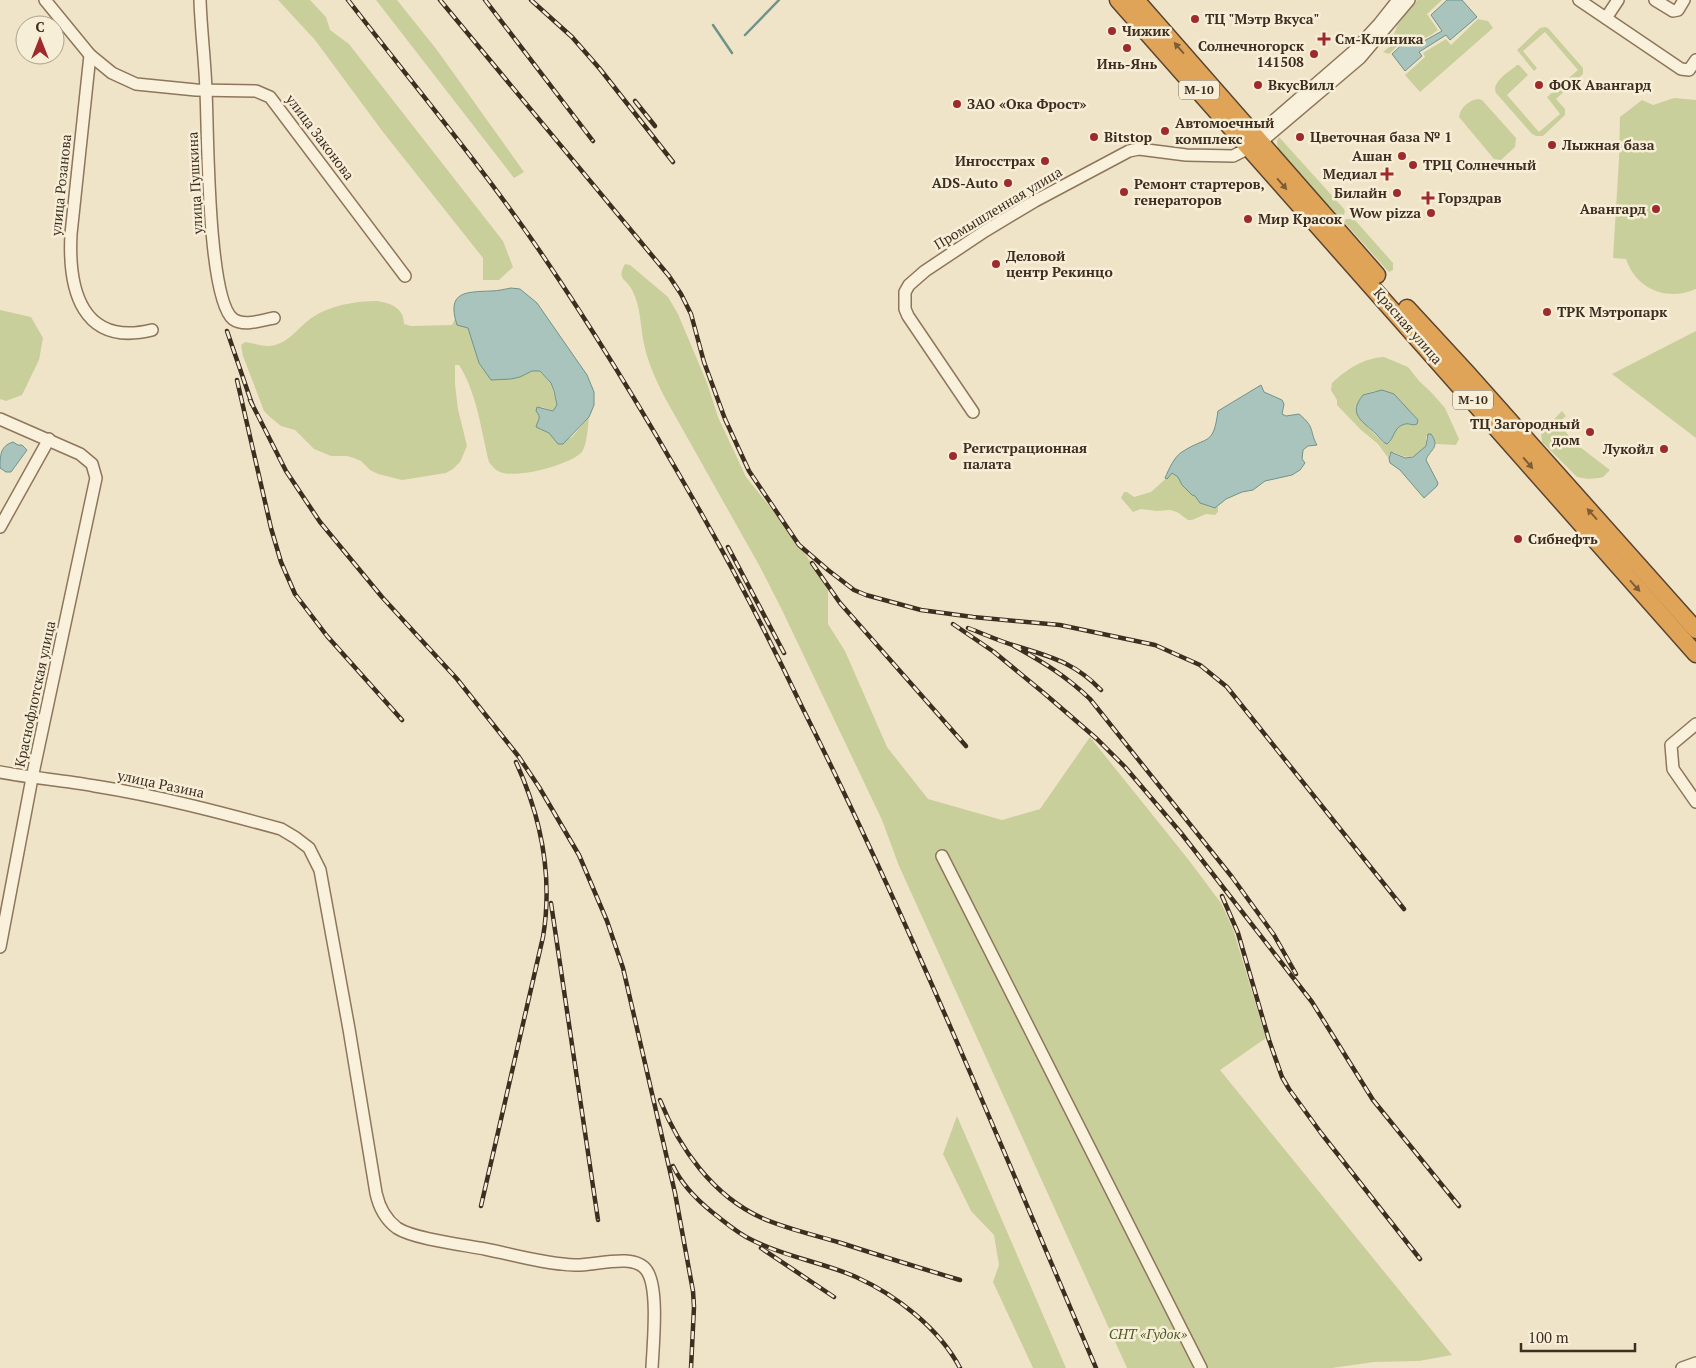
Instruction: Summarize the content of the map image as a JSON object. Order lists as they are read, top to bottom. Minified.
{"streets":{"highway":["М-10","Красная улица"],"street":["улица Законова","улица Пушкина","улица Розанова","Промышленная улица","Краснофлотская улица","улица Разина"]},"crossings":[["улица Законова","улица Пушкина"],["улица Законова","улица Розанова"],["Промышленная улица","Красная улица"],["Краснофлотская улица","улица Разина"]],"parks":["СНТ «Гудок»"],"places":{"other":["ТЦ \"Мэтр Вкуса\"","Чижик","Инь-Янь","Солнечногорск 141508","ВкусВилл","ФОК Авангард","ЗАО «Ока Фрост»","Автомоечный комплекс","Bitstop","Цветочная база № 1","Лыжная база","Ашан","Ингосстрах","ТРЦ Солнечный","ADS-Auto","Ремонт стартеров, генераторов","Билайн","Авангард","Wow pizza","Мир Красок","Деловой центр Рекинцо","ТРК Мэтропарк","ТЦ Загородный дом","Лукойл","Регистрационная палата","Сибнефть"],"health":["См-Клиника","Медиал","Горздрав"]},"scale_bar":"100 m","north":"top"}
